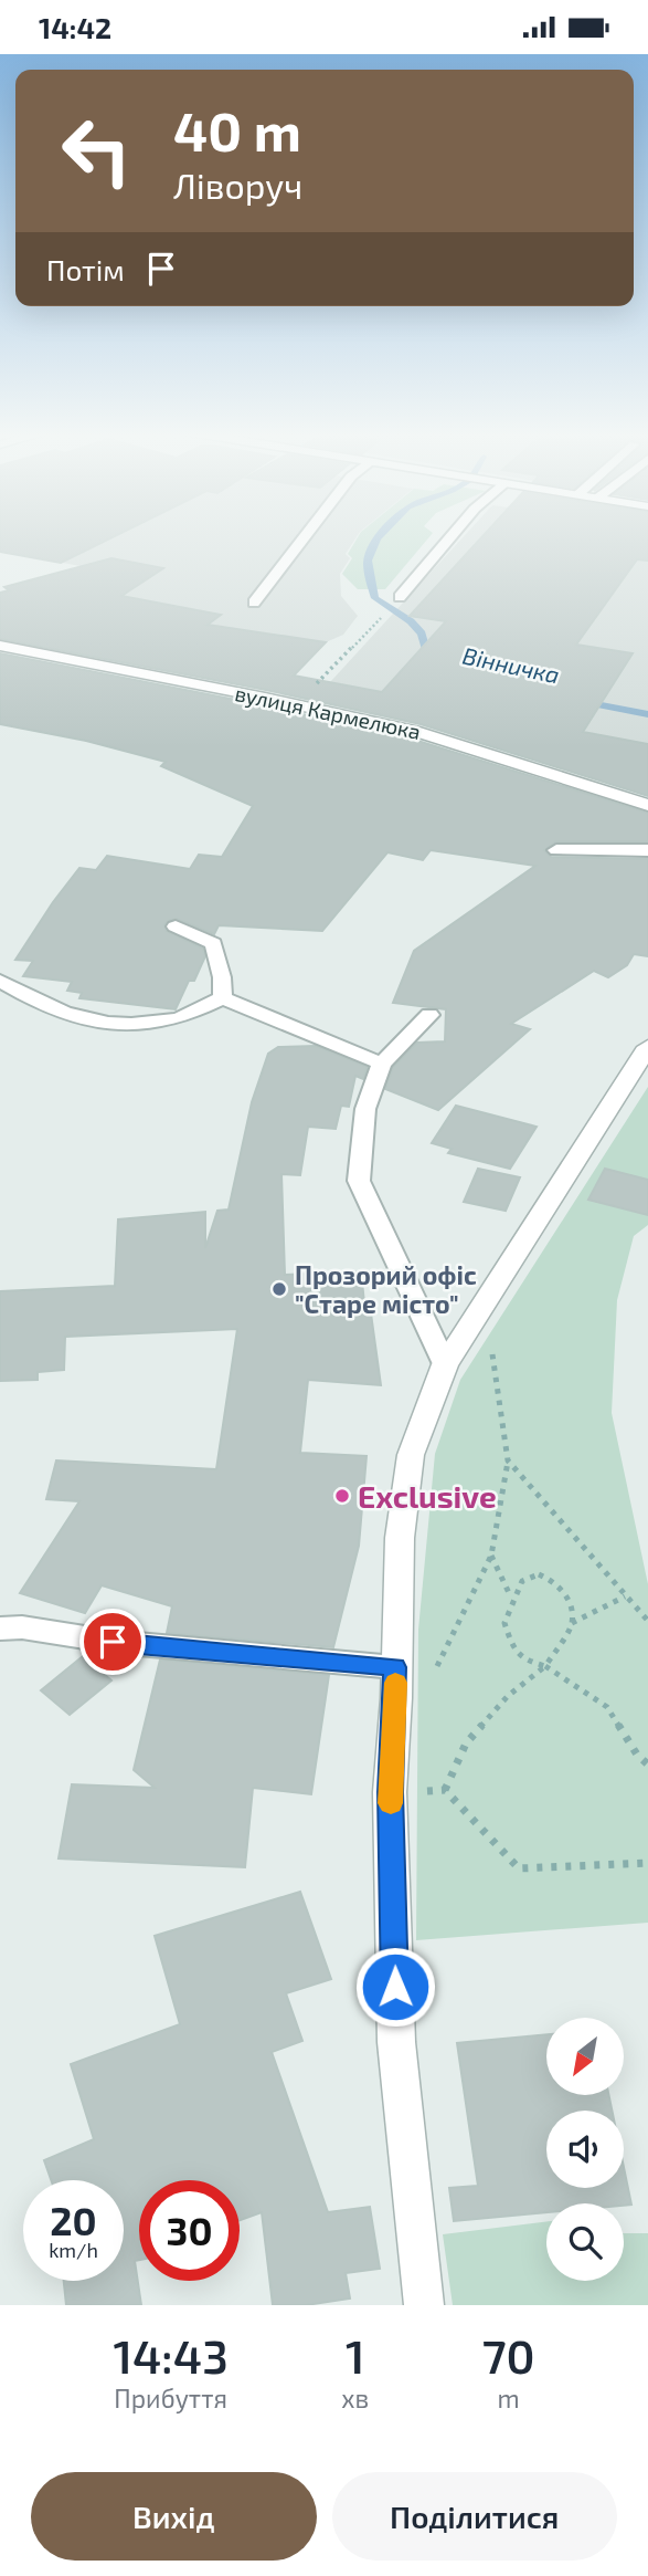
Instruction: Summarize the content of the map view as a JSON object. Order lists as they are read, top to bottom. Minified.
{"streets":{"street":["вулиця Кармелюка"]},"water":["Вінничка"],"places":["Прозорий офіс \"Старе місто\"","Exclusive"],"north":"bottom left","page":{"status":"14:42","turn":["40 m","Ліворуч"],"then":"Потім","speed":"20 km/h","limit":"30","eta":["14:43","Прибуття","1","хв","70","m"],"buttons":["Вихід","Поділитися"]}}
